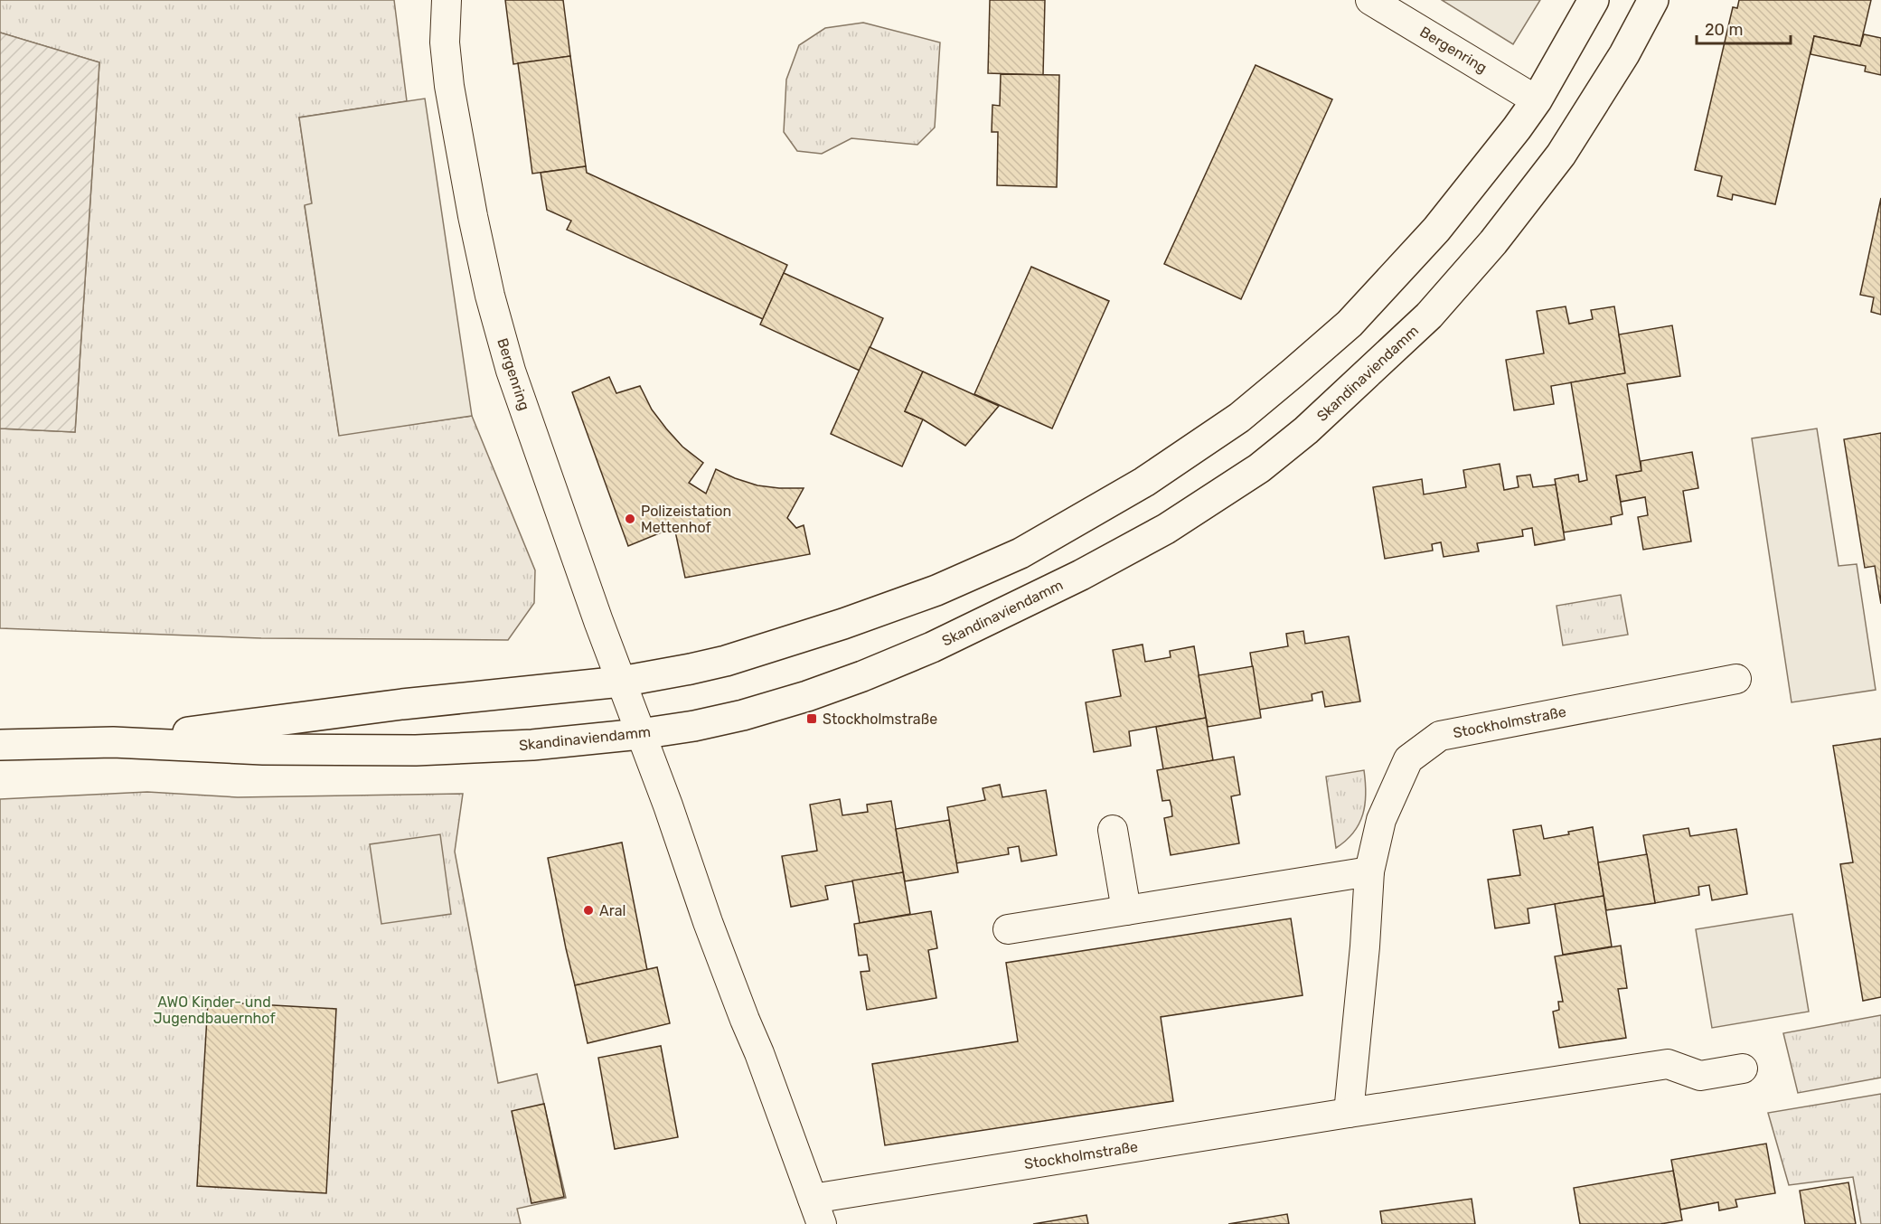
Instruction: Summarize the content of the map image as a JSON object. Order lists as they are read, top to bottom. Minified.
{"streets":{"main road":["Skandinaviendamm"],"street":["Bergenring","Stockholmstraße"]},"crossings":[["Bergenring","Skandinaviendamm"],["Bergenring","Stockholmstraße"],["Skandinaviendamm","Stockholmstraße"]],"parks":["AWO Kinder- und Jugendbauernhof"],"places":{"other":["Polizeistation Mettenhof","Aral"],"transit":["Stockholmstraße"]},"scale_bar":"20 m"}
